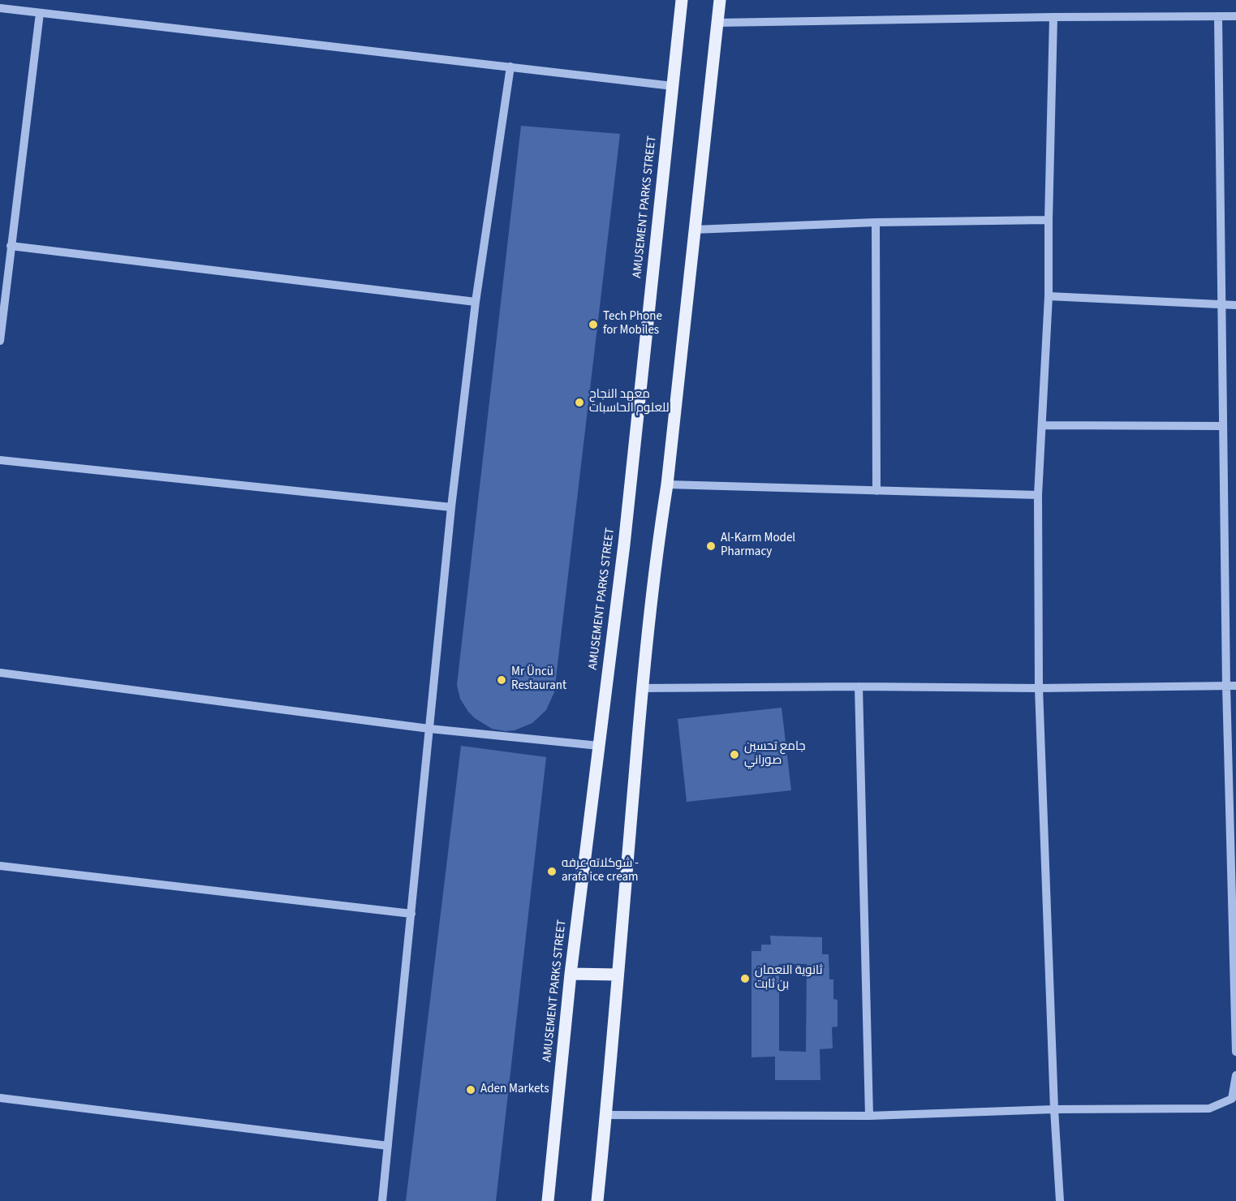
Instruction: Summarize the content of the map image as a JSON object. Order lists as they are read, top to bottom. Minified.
{"streets":{"main road":["AMUSEMENT PARKS STREET"]},"places":["Tech Phone for Mobiles","معهد النجاح للعلوم الحاسبات","Al-Karm Model Pharmacy","Mr Üncü Restaurant","جامع تحسين صوراني","شوكلاته عرفه - arafa ice cream","ثانوية النعمان بن ثابت","Aden Markets"]}
